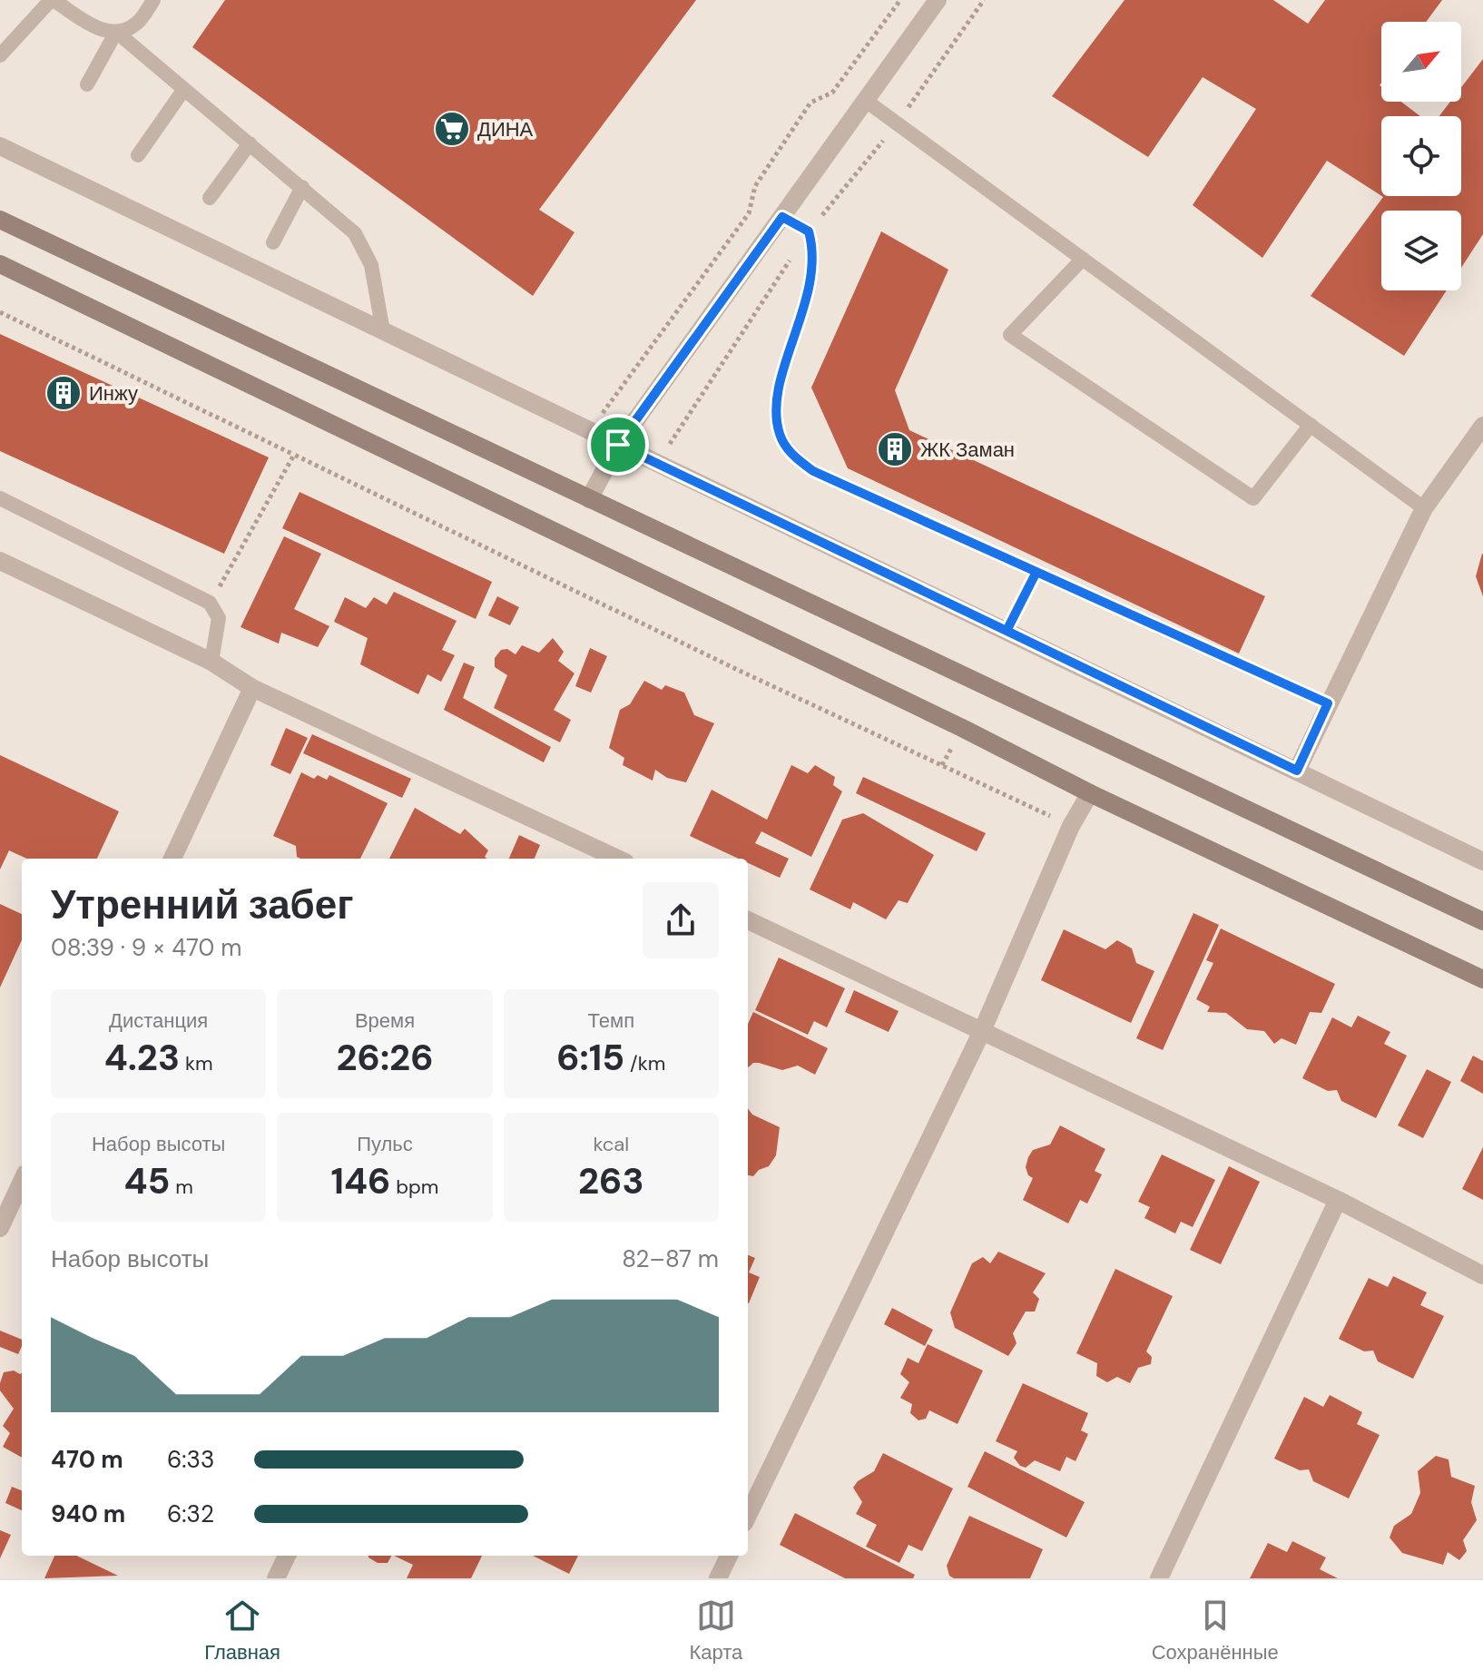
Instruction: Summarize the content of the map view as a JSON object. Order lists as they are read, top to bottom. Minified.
{"places":{"supermarket":["ДИНА"],"building":["Инжу","ЖК Заман"]},"north":"top right","page":{"heading":["Утренний забег","08:39 · 9 × 470 m"],"stats":[["Дистанция","4.23 km"],["Время","26:26"],["Темп","6:15 /km"],["Набор высоты","45 m"],["Пульс","146 bpm"],["kcal","263"]],"chart":["Набор высоты","82–87 m"],"list":[{"name":"470 m","note":"6:33"},{"name":"940 m","note":"6:32"}],"tabs":["Главная","Карта","Сохранённые"]}}
